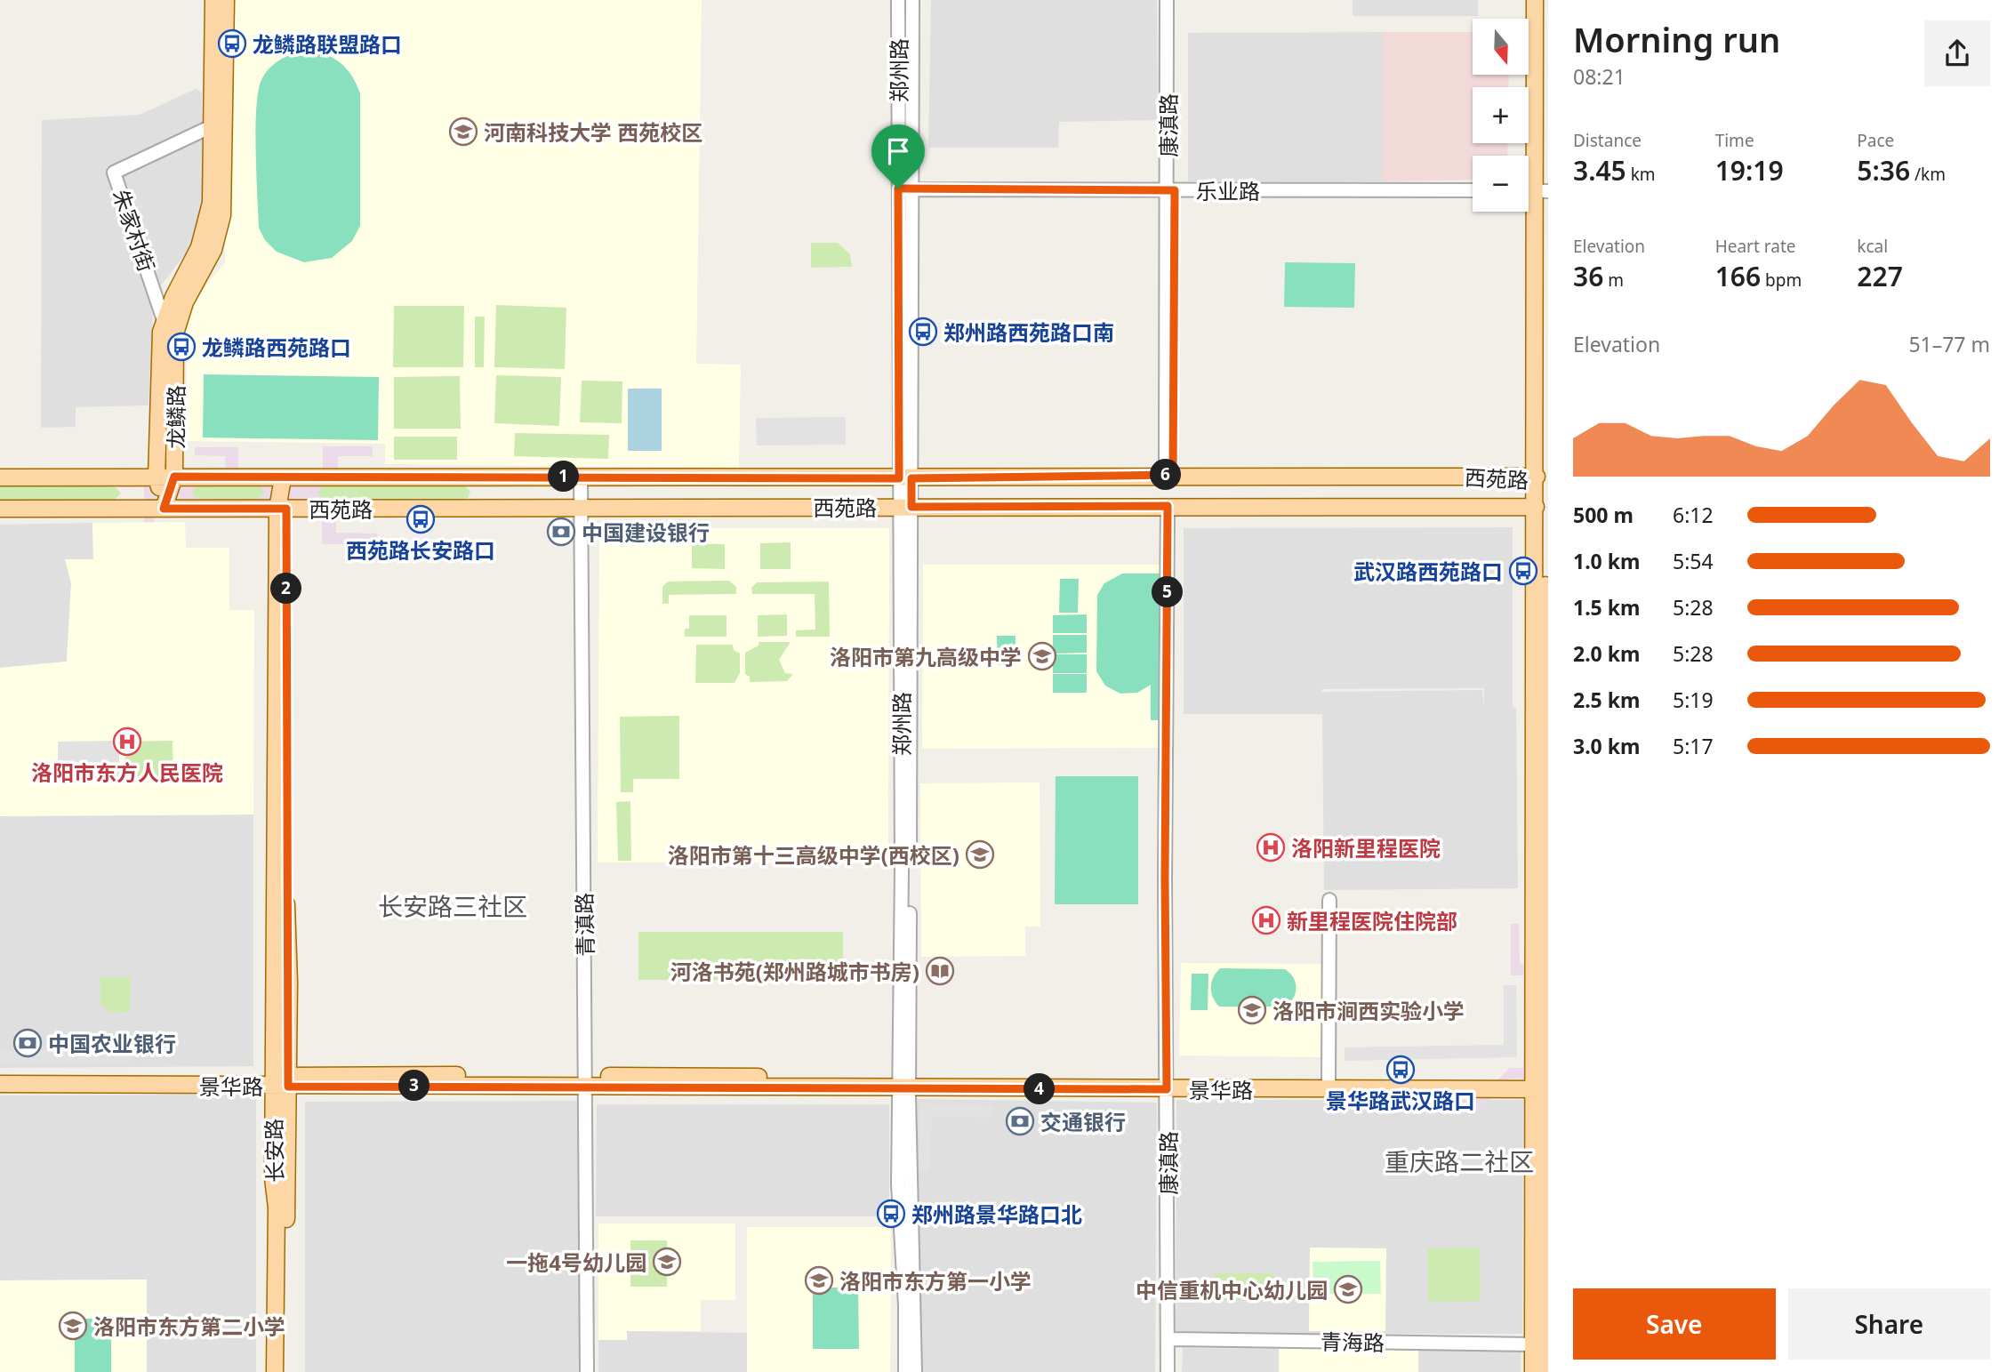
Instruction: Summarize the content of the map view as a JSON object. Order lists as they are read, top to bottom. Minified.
{"streets":{"main road":["龙鳞路","西苑路","景华路","长安路"],"street":["郑州路","康滇路","乐业路","朱家村街","青滇路","青海路"]},"crossings":[["郑州路","乐业路"],["郑州路","西苑路"],["郑州路","景华路"],["康滇路","乐业路"],["康滇路","西苑路"],["康滇路","景华路"],["康滇路","青海路"],["朱家村街","龙鳞路"],["龙鳞路","西苑路"],["西苑路","青滇路"],["西苑路","长安路"],["青滇路","景华路"],["景华路","长安路"]],"districts":["长安路三社区","重庆路二社区"],"places":{"bus stop":["龙鳞路联盟路口","郑州路西苑路口南","龙鳞路西苑路口","西苑路长安路口","武汉路西苑路口","景华路武汉路口","郑州路景华路口北"],"school or university":["河南科技大学 西苑校区","洛阳市第九高级中学","洛阳市第十三高级中学(西校区)","洛阳市涧西实验小学","一拖4号幼儿园","洛阳市东方第一小学","中信重机中心幼儿园","洛阳市东方第二小学"],"bank":["中国建设银行","中国农业银行","交通银行"],"hospital":["洛阳市东方人民医院","洛阳新里程医院","新里程医院住院部"],"library":["河洛书苑(郑州路城市书房)"]},"north":"bottom","page":{"heading":["Morning run","08:21"],"map_buttons":["+","−"],"stats":[["Distance","3.45 km"],["Time","19:19"],["Pace","5:36 /km"],["Elevation","36 m"],["Heart rate","166 bpm"],["kcal","227"]],"chart":["Elevation","51–77 m"],"pins":["6","1","2","5","3","4"],"list":[{"name":"500 m","note":"6:12"},{"name":"1.0 km","note":"5:54"},{"name":"1.5 km","note":"5:28"},{"name":"2.0 km","note":"5:28"},{"name":"2.5 km","note":"5:19"},{"name":"3.0 km","note":"5:17"}],"buttons":["Save","Share"]}}
